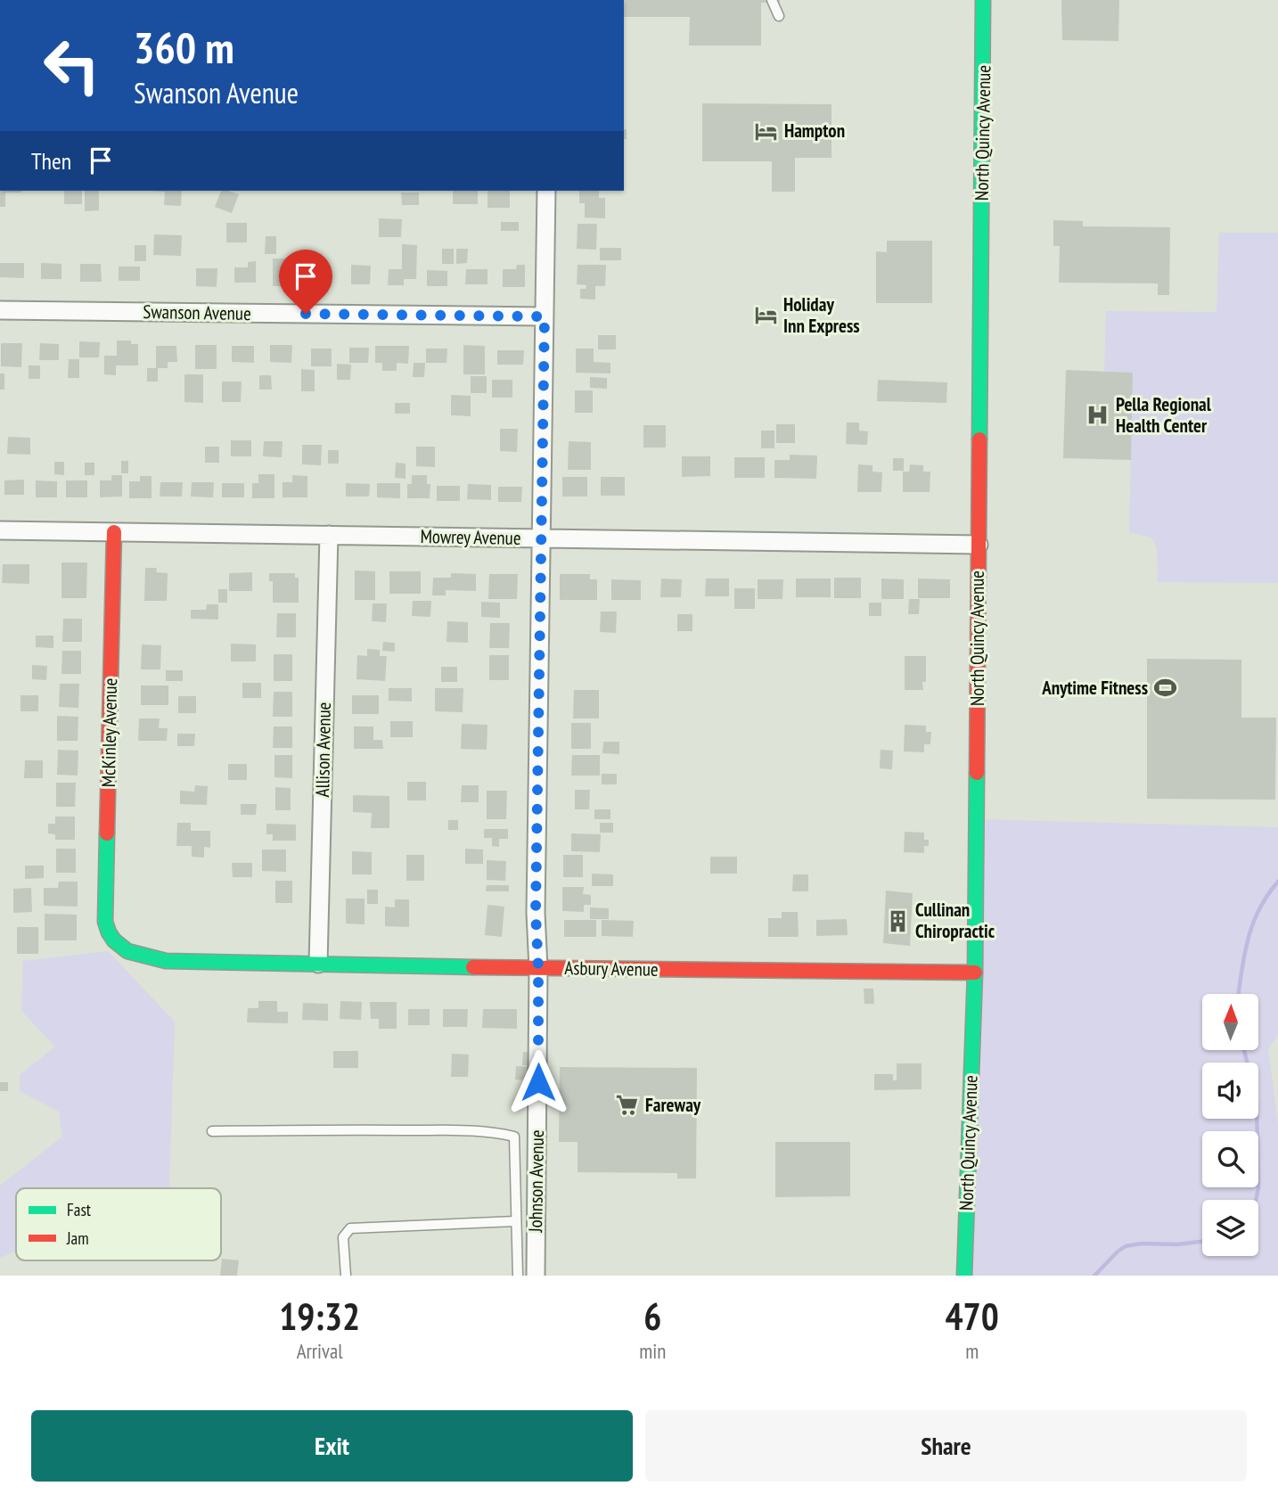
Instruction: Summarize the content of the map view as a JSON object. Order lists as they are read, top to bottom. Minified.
{"streets":{"street":["North Quincy Avenue","Swanson Avenue","Mowrey Avenue","McKinley Avenue","Allison Avenue","Asbury Avenue","Johnson Avenue"]},"crossings":[["North Quincy Avenue","Mowrey Avenue"],["North Quincy Avenue","Asbury Avenue"],["Swanson Avenue","Johnson Avenue"],["Mowrey Avenue","McKinley Avenue"],["Mowrey Avenue","Allison Avenue"],["Mowrey Avenue","Johnson Avenue"],["McKinley Avenue","Asbury Avenue"],["Allison Avenue","Asbury Avenue"],["Asbury Avenue","Johnson Avenue"]],"places":{"hotel":["Hampton","Holiday Inn Express"],"hospital":["Pella Regional Health Center"],"sports":["Anytime Fitness"],"building":["Cullinan Chiropractic"],"supermarket":["Fareway"]},"legend":["Fast","Jam"],"north":"top","page":{"turn":["360 m","Swanson Avenue"],"then":"Then","eta":["19:32","Arrival","6","min","470","m"],"buttons":["Exit","Share"]}}
